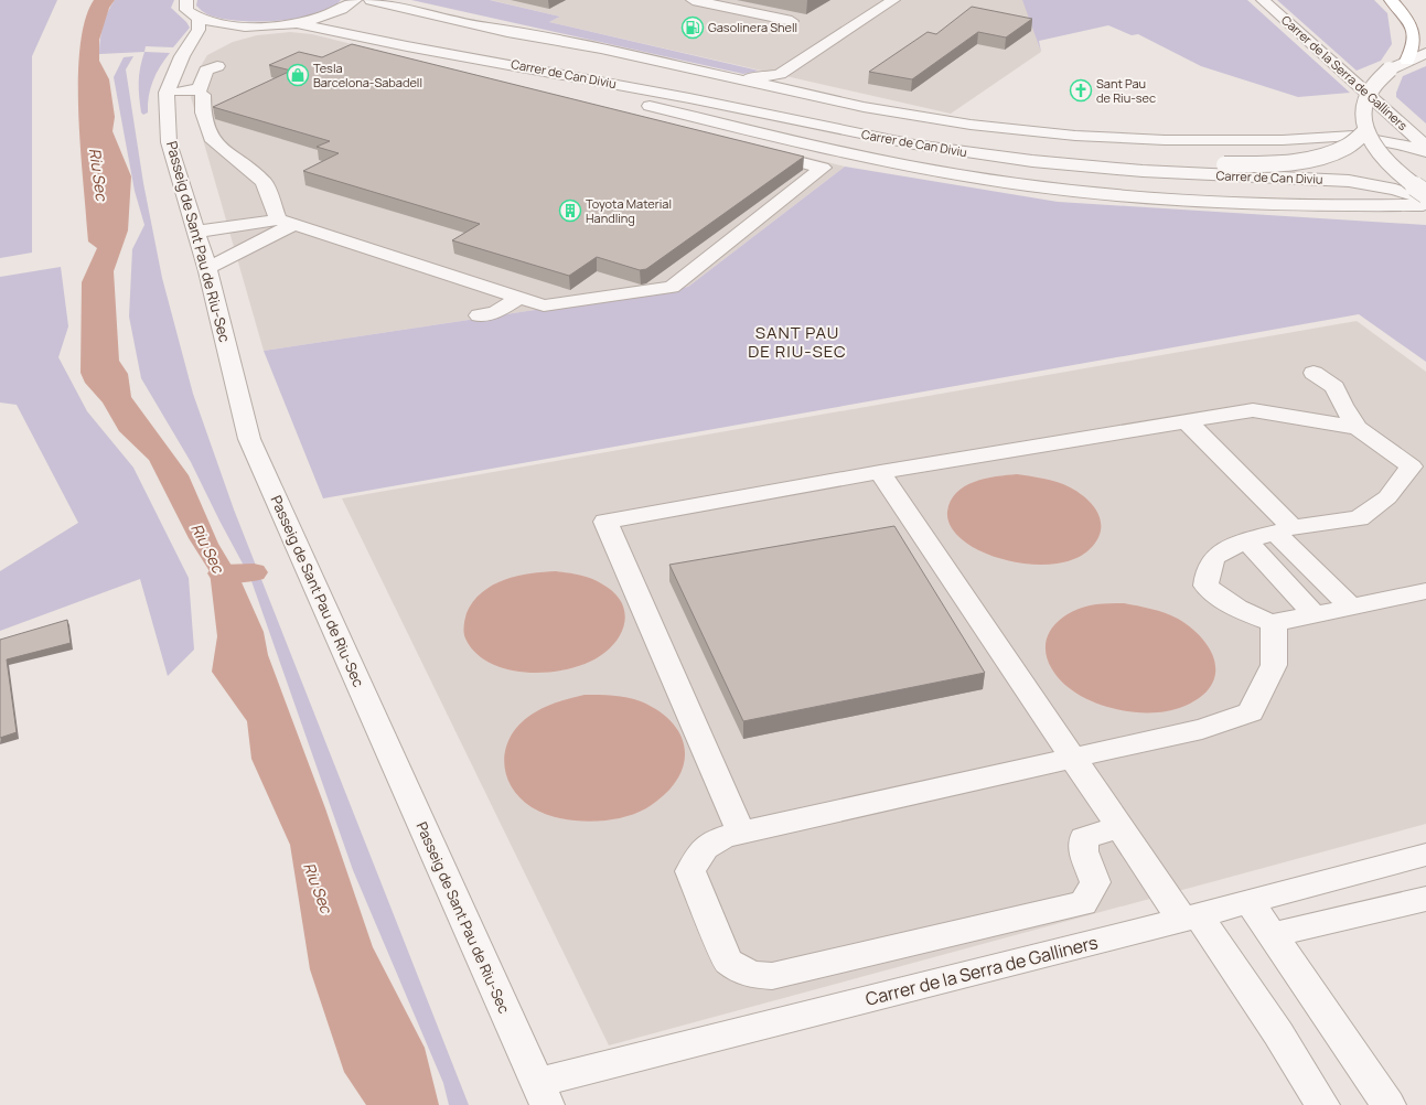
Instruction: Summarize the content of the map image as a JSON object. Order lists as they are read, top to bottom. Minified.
{"streets":{"street":["Carrer de la Serra de Galliners","Carrer de Can Diviu","Passeig de Sant Pau de Riu-Sec"]},"crossings":[["Carrer de la Serra de Galliners","Carrer de Can Diviu"],["Carrer de la Serra de Galliners","Passeig de Sant Pau de Riu-Sec"]],"districts":["SANT PAU DE RIU-SEC"],"water":["Riu Sec"],"places":{"fuel station":["Gasolinera Shell"],"shop":["Tesla Barcelona-Sabadell"],"church":["Sant Pau de Riu-sec"],"building":["Toyota Material Handling"]}}
